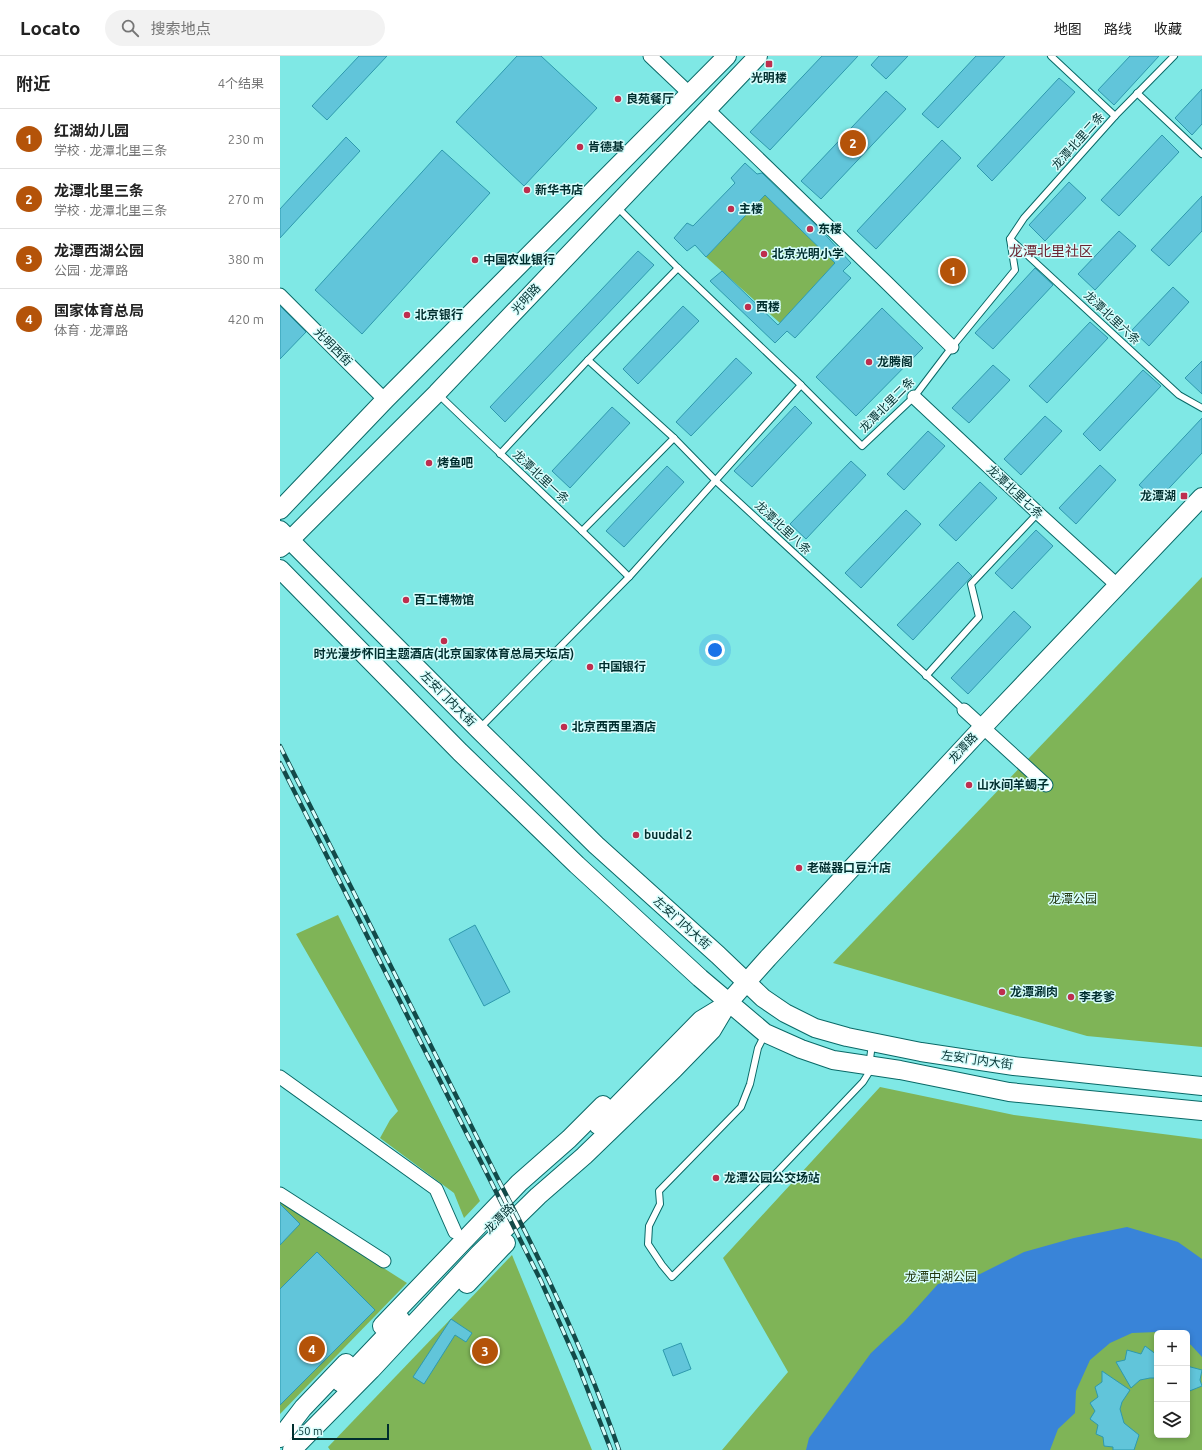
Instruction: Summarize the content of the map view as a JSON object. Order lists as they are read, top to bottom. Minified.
{"streets":{"street":["光明路","光明西街","龙潭北里七条","左安门内大街","龙潭路"],"lane":["龙潭北里二条","龙潭北里六条","龙潭北里一条","龙潭北里八条"]},"crossings":[["龙潭北里二条","光明路"],["龙潭北里二条","龙潭北里六条"],["龙潭北里二条","龙潭北里七条"],["光明路","龙潭北里一条"],["光明路","左安门内大街"],["龙潭北里七条","龙潭路"],["左安门内大街","龙潭路"]],"districts":["龙潭北里社区"],"parks":["龙潭公园","龙潭中湖公园"],"places":{"transit":["光明楼","龙潭湖"],"other":["良苑餐厅","肯德基","新华书店","主楼","东楼","北京光明小学","中国农业银行","西楼","北京银行","龙腾阁","烤鱼吧","百工博物馆","时光漫步怀旧主题酒店(北京国家体育总局天坛店)","中国银行","北京西西里酒店","山水间羊蝎子","buudal 2","老磁器口豆汁店","龙潭涮肉","李老爹","龙潭公园公交场站"]},"scale_bar":"50 m","page":{"header":"Locato","search":"搜索地点","nav":["地图","路线","收藏"],"heading":["附近","4个结果"],"list":[{"mark":"1","name":"红湖幼儿园","note":"学校 · 龙潭北里三条","value":"230 m"},{"mark":"2","name":"龙潭北里三条","note":"学校 · 龙潭北里三条","value":"270 m"},{"mark":"3","name":"龙潭西湖公园","note":"公园 · 龙潭路","value":"380 m"},{"mark":"4","name":"国家体育总局","note":"体育 · 龙潭路","value":"420 m"}],"pins":["2","1","4","3"],"map_buttons":["+","−"],"scale":"50 m"}}
